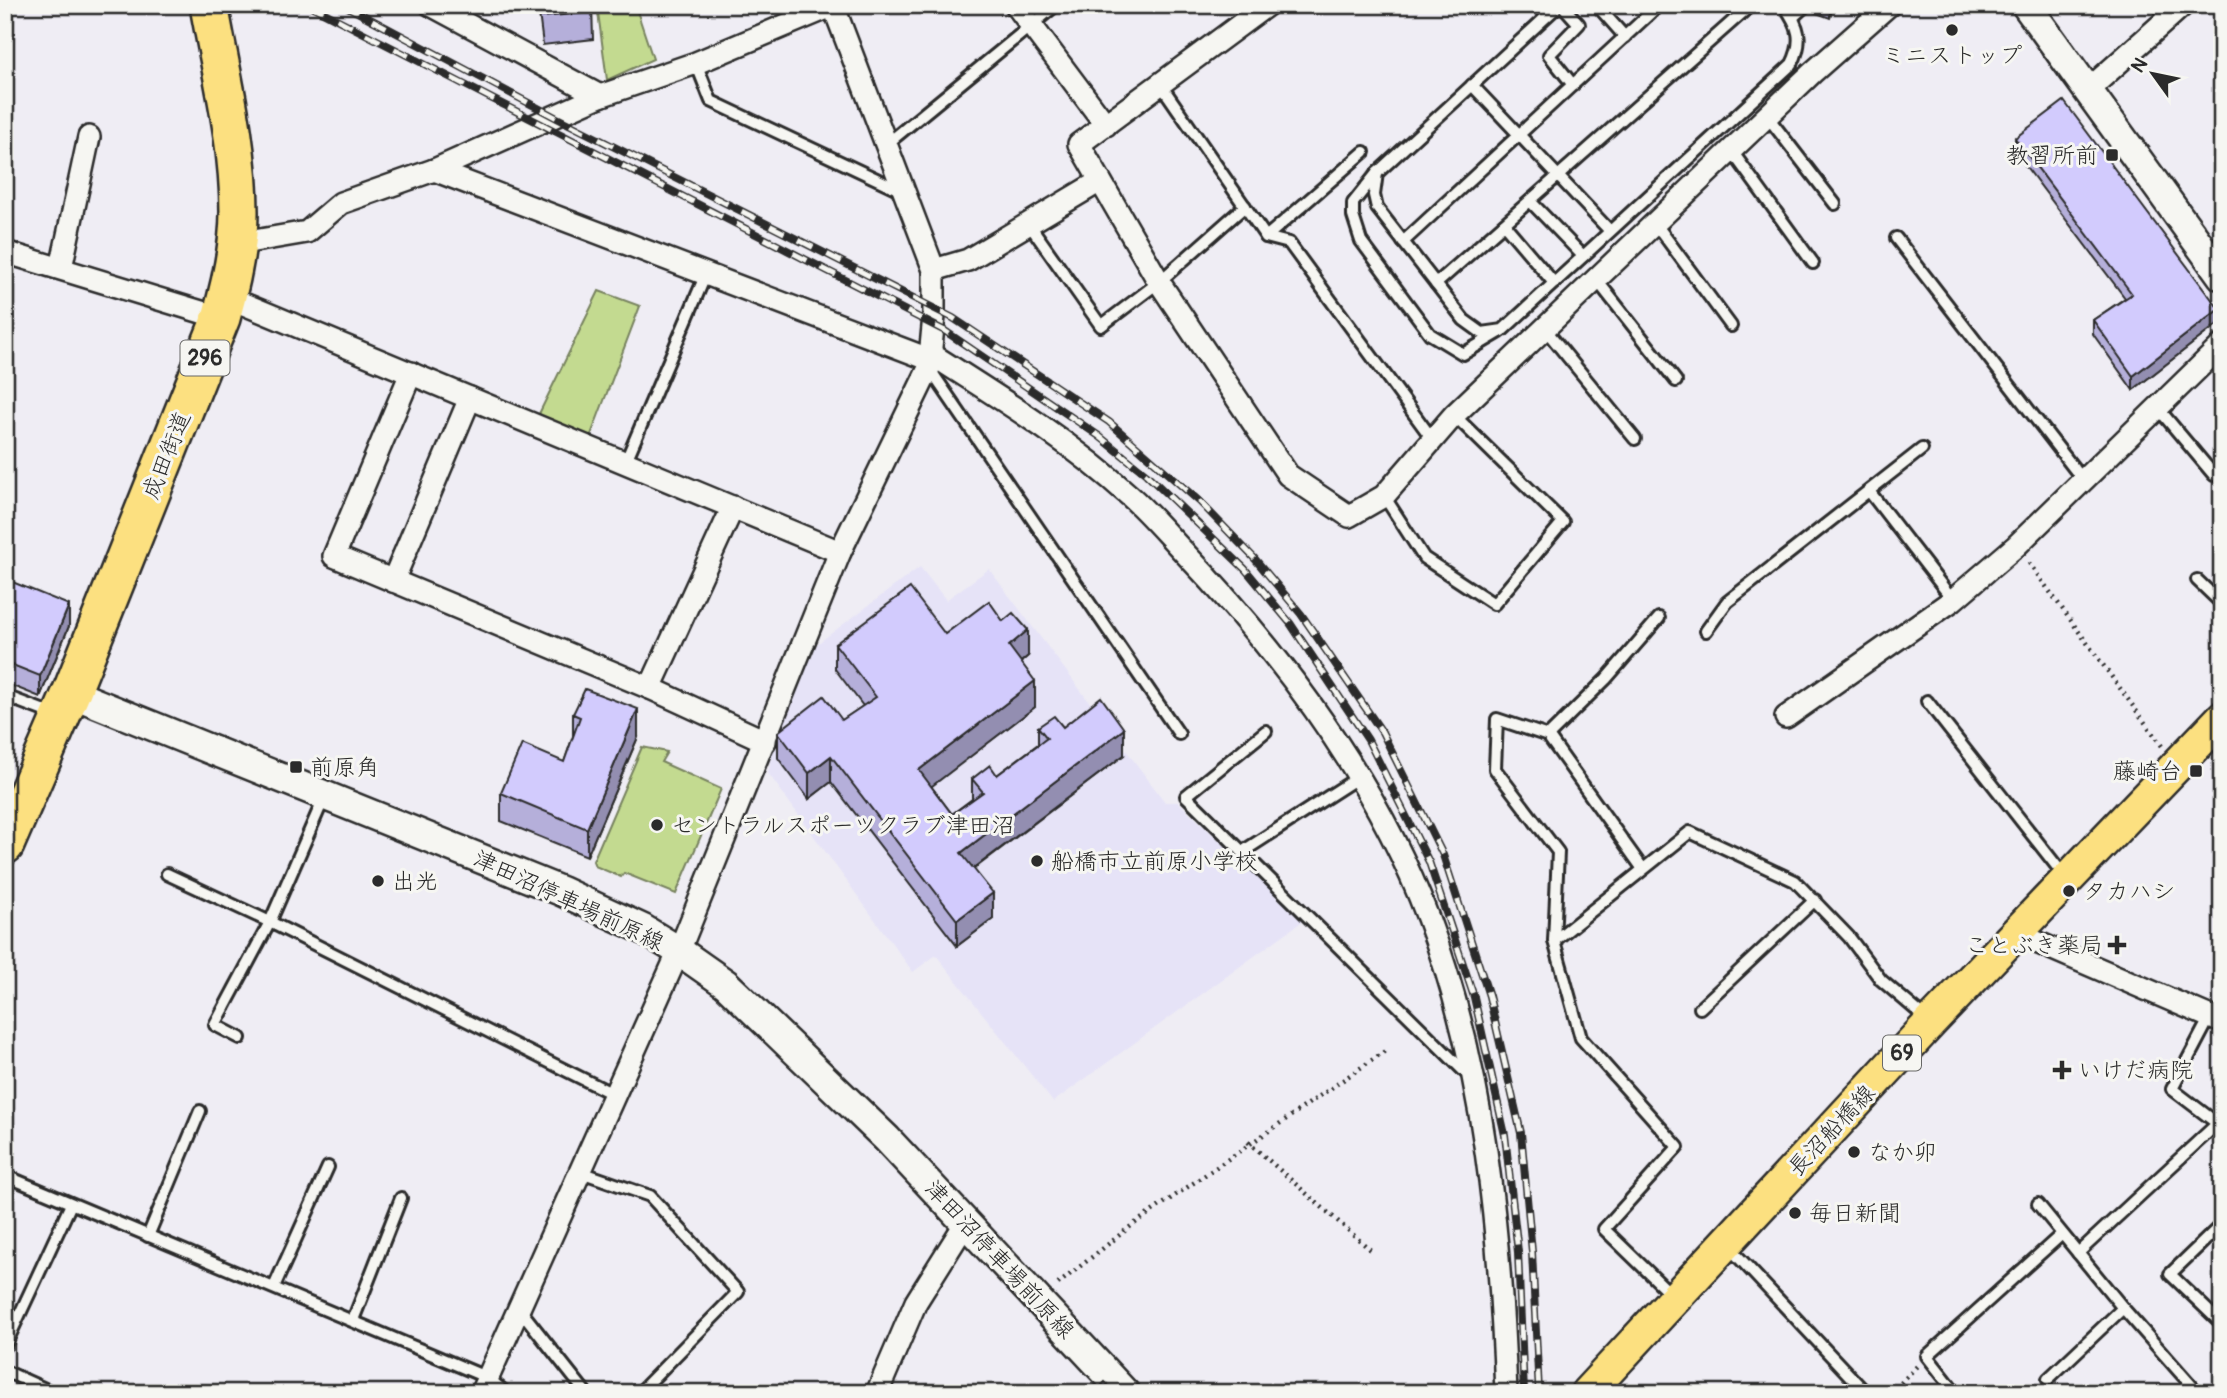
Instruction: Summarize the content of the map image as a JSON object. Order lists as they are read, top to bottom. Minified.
{"streets":{"highway":["296","成田街道"],"main road":["津田沼停車場前原線","69","長沼船橋線"]},"crossings":[["成田街道","津田沼停車場前原線"]],"places":{"other":["ミニストップ","セントラルスポーツクラブ津田沼","船橋市立前原小学校","出光","タカハシ","なか卯","毎日新聞"],"transit":["教習所前","前原角","藤崎台"],"health":["ことぶき薬局","いけだ病院"]},"north":"top left"}
